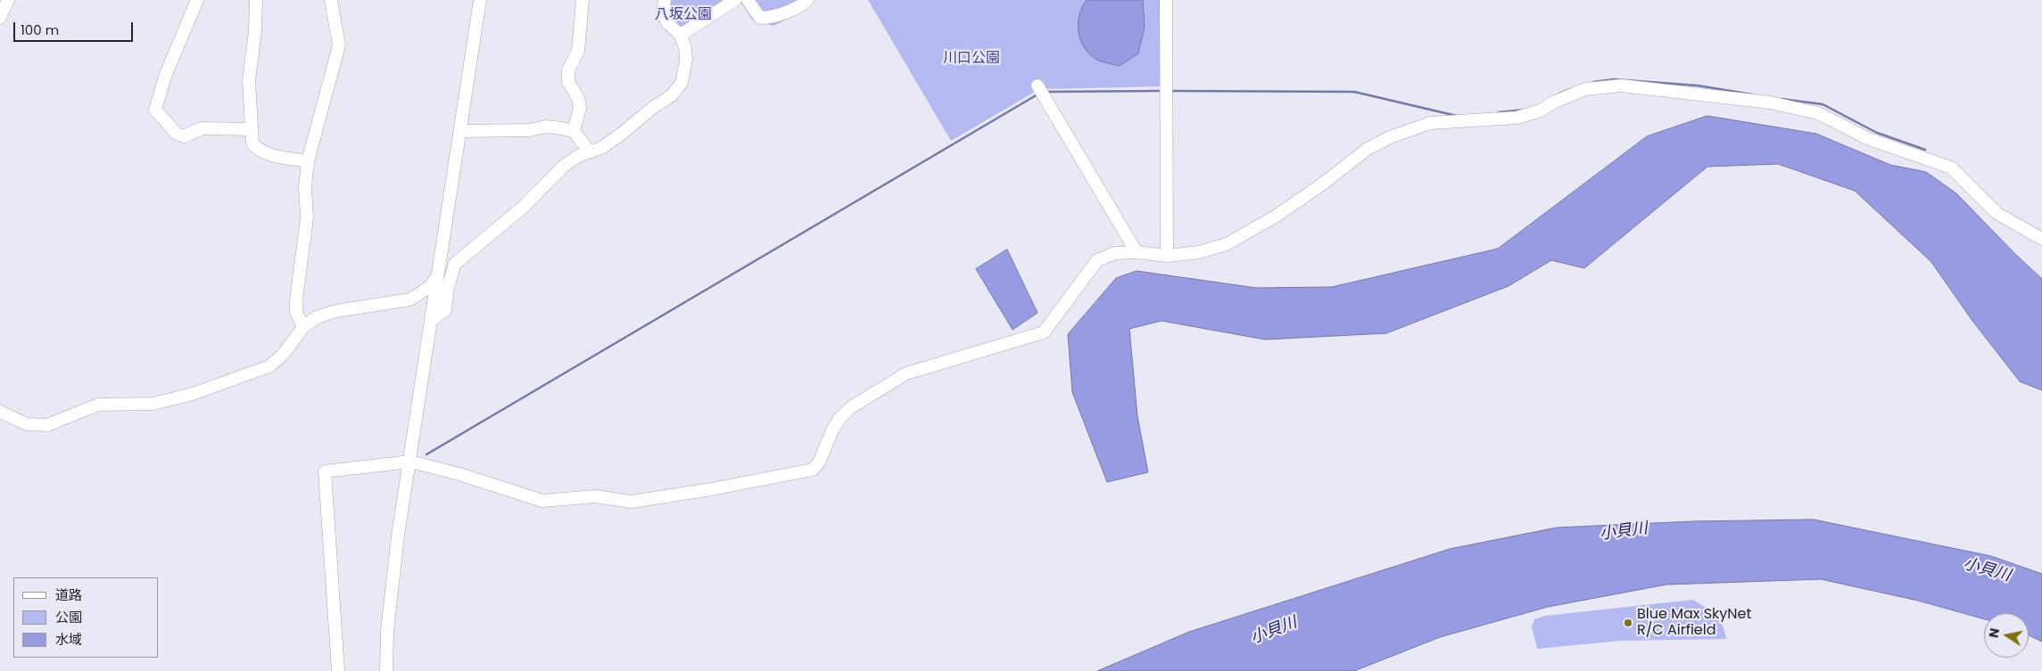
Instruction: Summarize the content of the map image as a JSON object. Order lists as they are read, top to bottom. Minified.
{"water":["小貝川"],"parks":["八坂公園","川口公園"],"places":["Blue Max SkyNet R/C Airfield"],"legend":["道路","公園","水域"],"scale_bar":"100 m","north":"left"}
